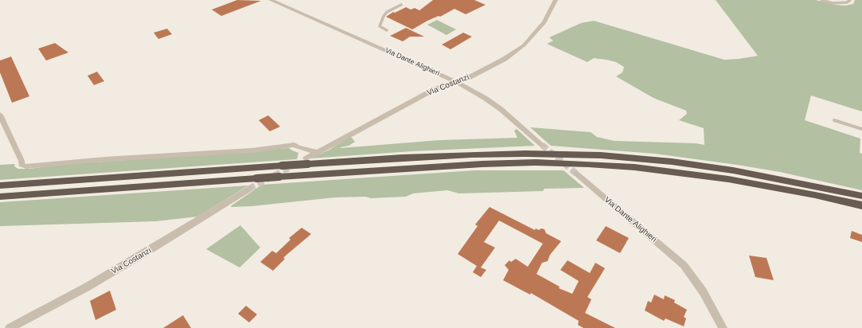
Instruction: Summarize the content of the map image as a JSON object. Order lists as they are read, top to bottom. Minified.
{"streets":{"street":["Via Dante Alighieri","Via Costanzi"]},"crossings":[["Via Dante Alighieri","Via Costanzi"]]}
